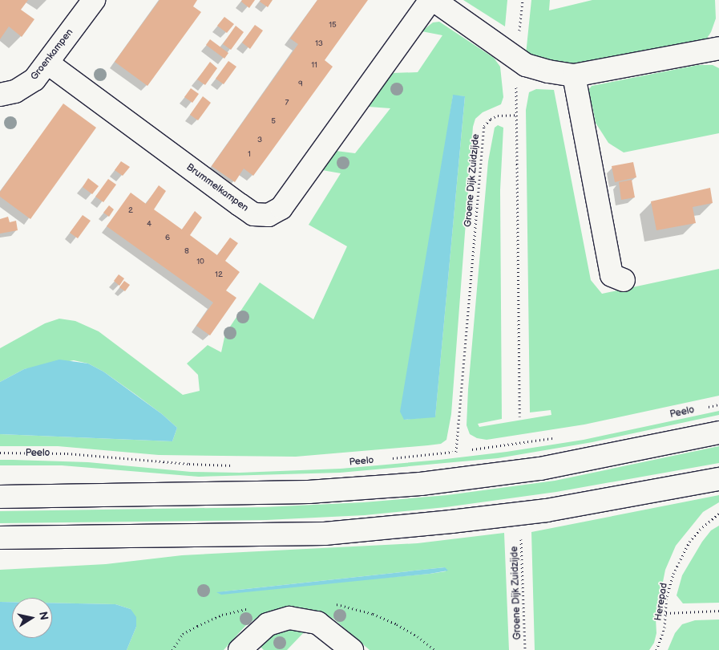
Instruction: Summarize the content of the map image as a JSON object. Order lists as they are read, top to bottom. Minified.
{"streets":{"main road":["Groenkampen","Brummelkampen"],"path":["Groene Dijk Zuidzijde","Peelo","Herepad"]},"crossings":[["Groenkampen","Brummelkampen"]],"house_numbers":["15","13","11","9","7","5","3","1","2","4","6","8","10","12"],"north":"right"}
